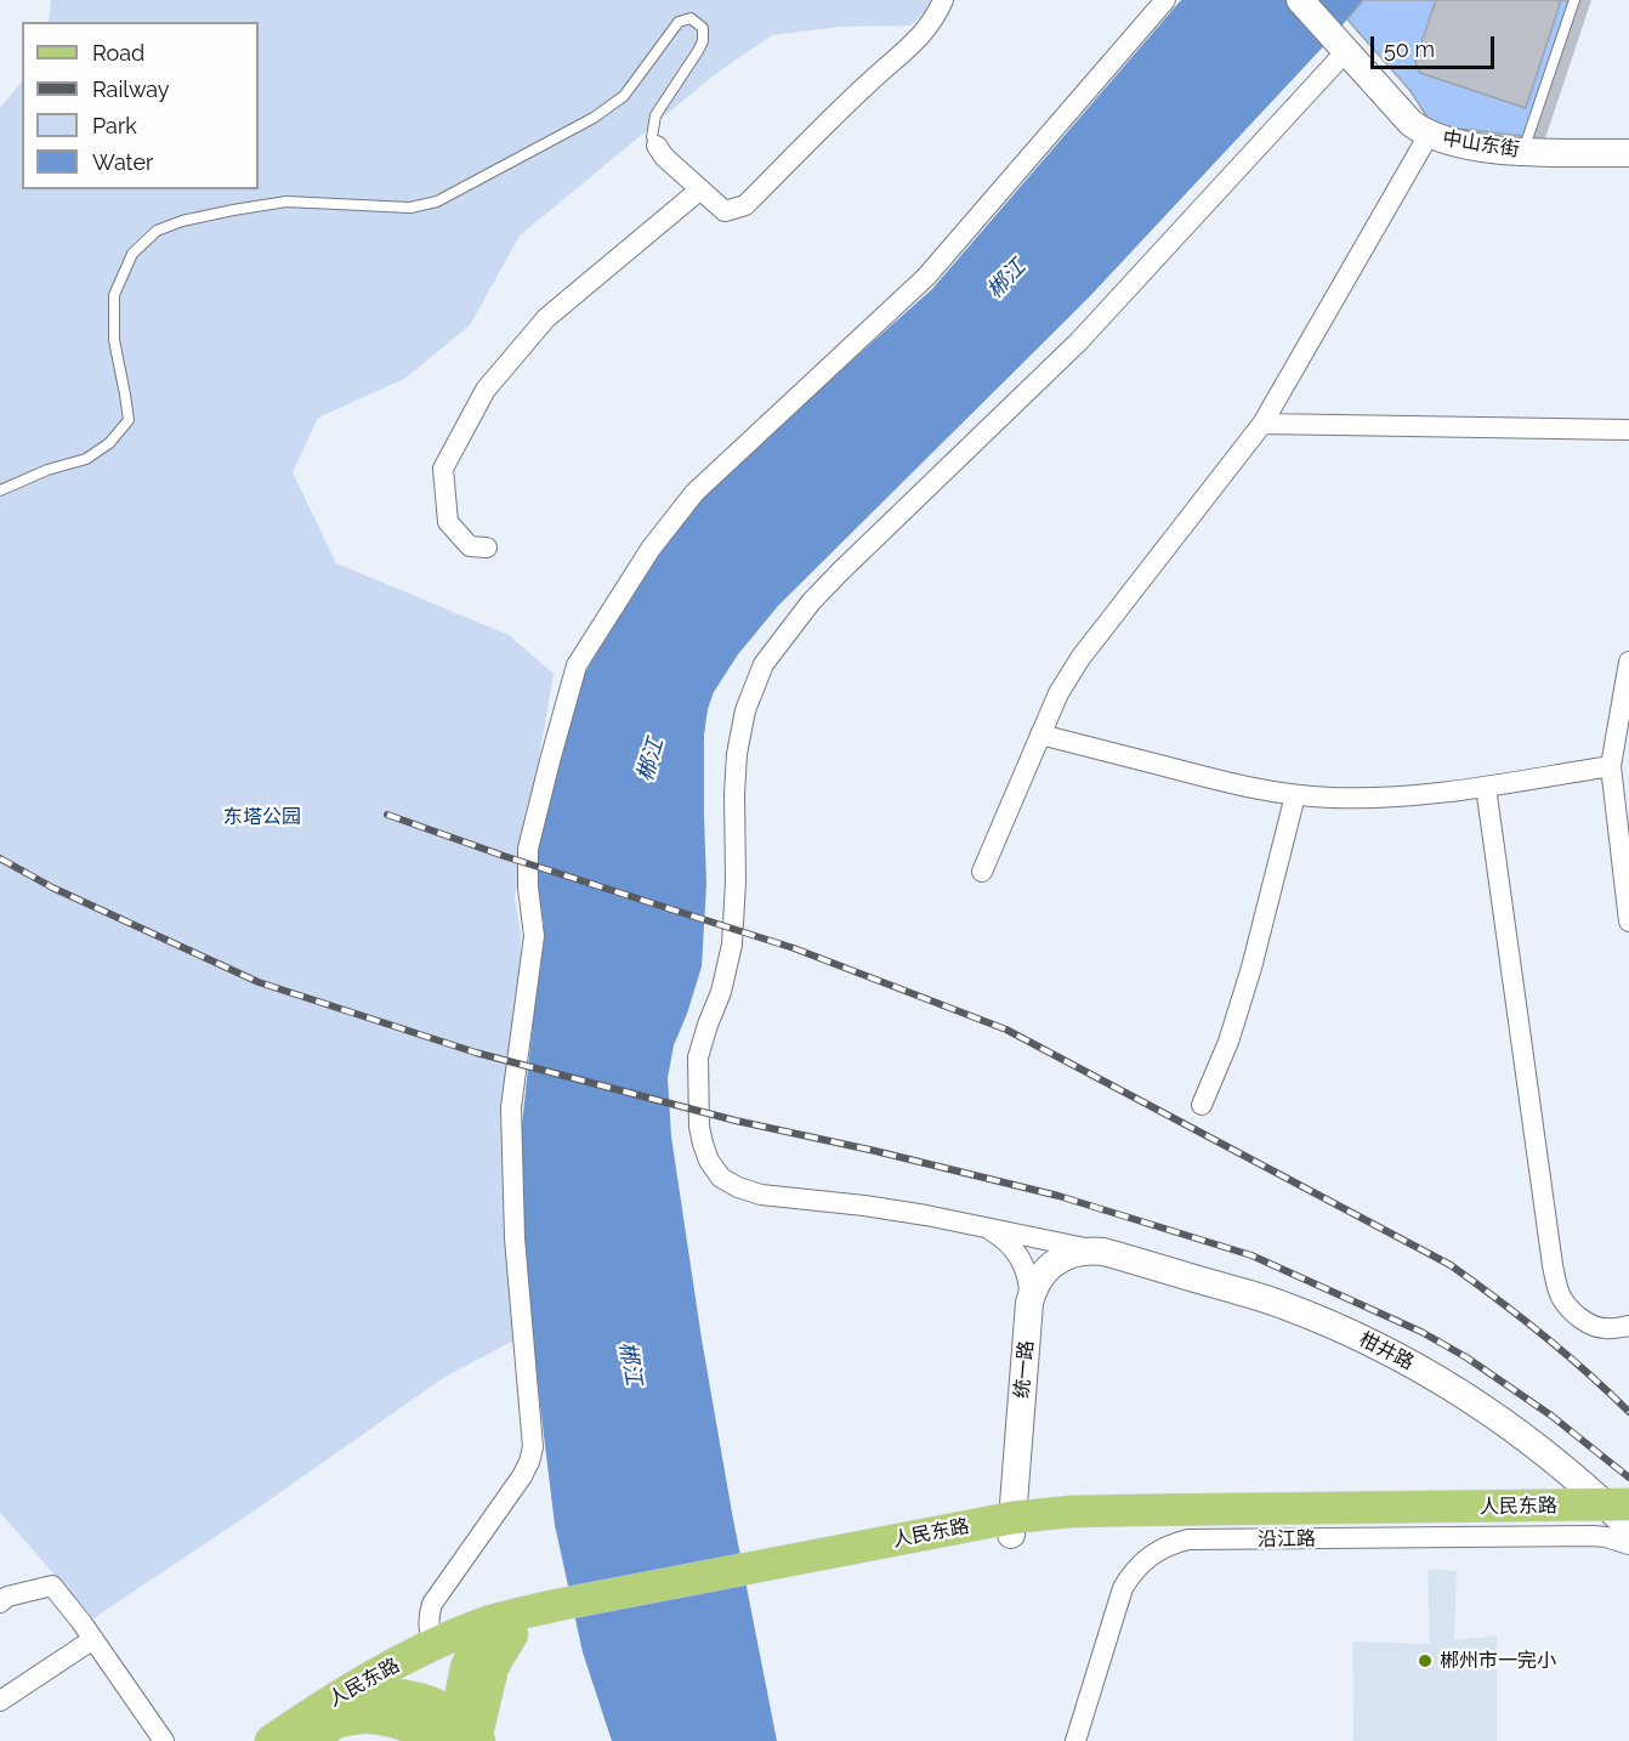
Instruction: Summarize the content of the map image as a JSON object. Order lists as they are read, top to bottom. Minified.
{"streets":{"main road":["人民东路"],"street":["中山东街","柑井路","统一路","沿江路"]},"crossings":[["柑井路","统一路"],["统一路","人民东路"]],"water":["郴江"],"parks":["东塔公园"],"places":["郴州市一完小"],"legend":["Road","Railway","Park","Water"],"scale_bar":"50 m"}
